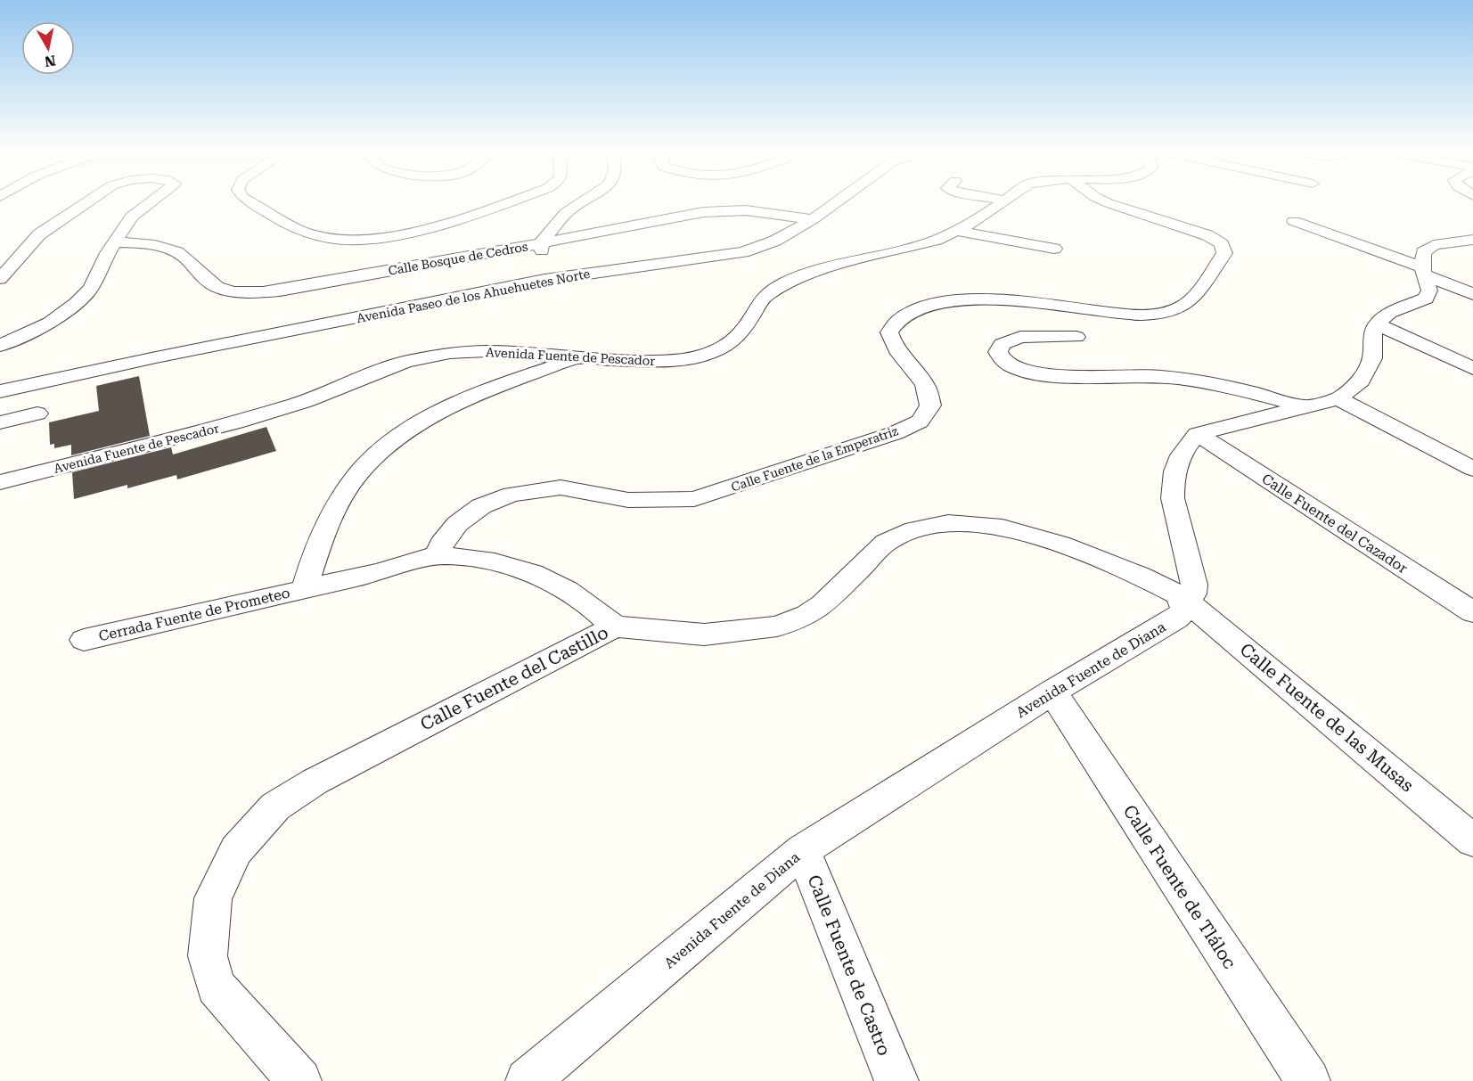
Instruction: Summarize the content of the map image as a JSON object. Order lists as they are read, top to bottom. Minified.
{"streets":{"street":["Calle Bosque de Cedros","Avenida Paseo de los Ahuehuetes Norte","Avenida Fuente de Pescador","Calle Fuente de la Emperatriz","Calle Fuente del Cazador","Cerrada Fuente de Prometeo","Avenida Fuente de Diana","Calle Fuente del Castillo","Calle Fuente de las Musas","Calle Fuente de Tláloc","Calle Fuente de Castro"]},"crossings":[["Calle Bosque de Cedros","Avenida Paseo de los Ahuehuetes Norte"],["Calle Fuente de la Emperatriz","Cerrada Fuente de Prometeo"],["Avenida Fuente de Diana","Calle Fuente del Castillo"],["Avenida Fuente de Diana","Calle Fuente de las Musas"],["Avenida Fuente de Diana","Calle Fuente de Tláloc"],["Avenida Fuente de Diana","Calle Fuente de Castro"],["Calle Fuente del Castillo","Calle Fuente de las Musas"]],"north":"bottom"}
